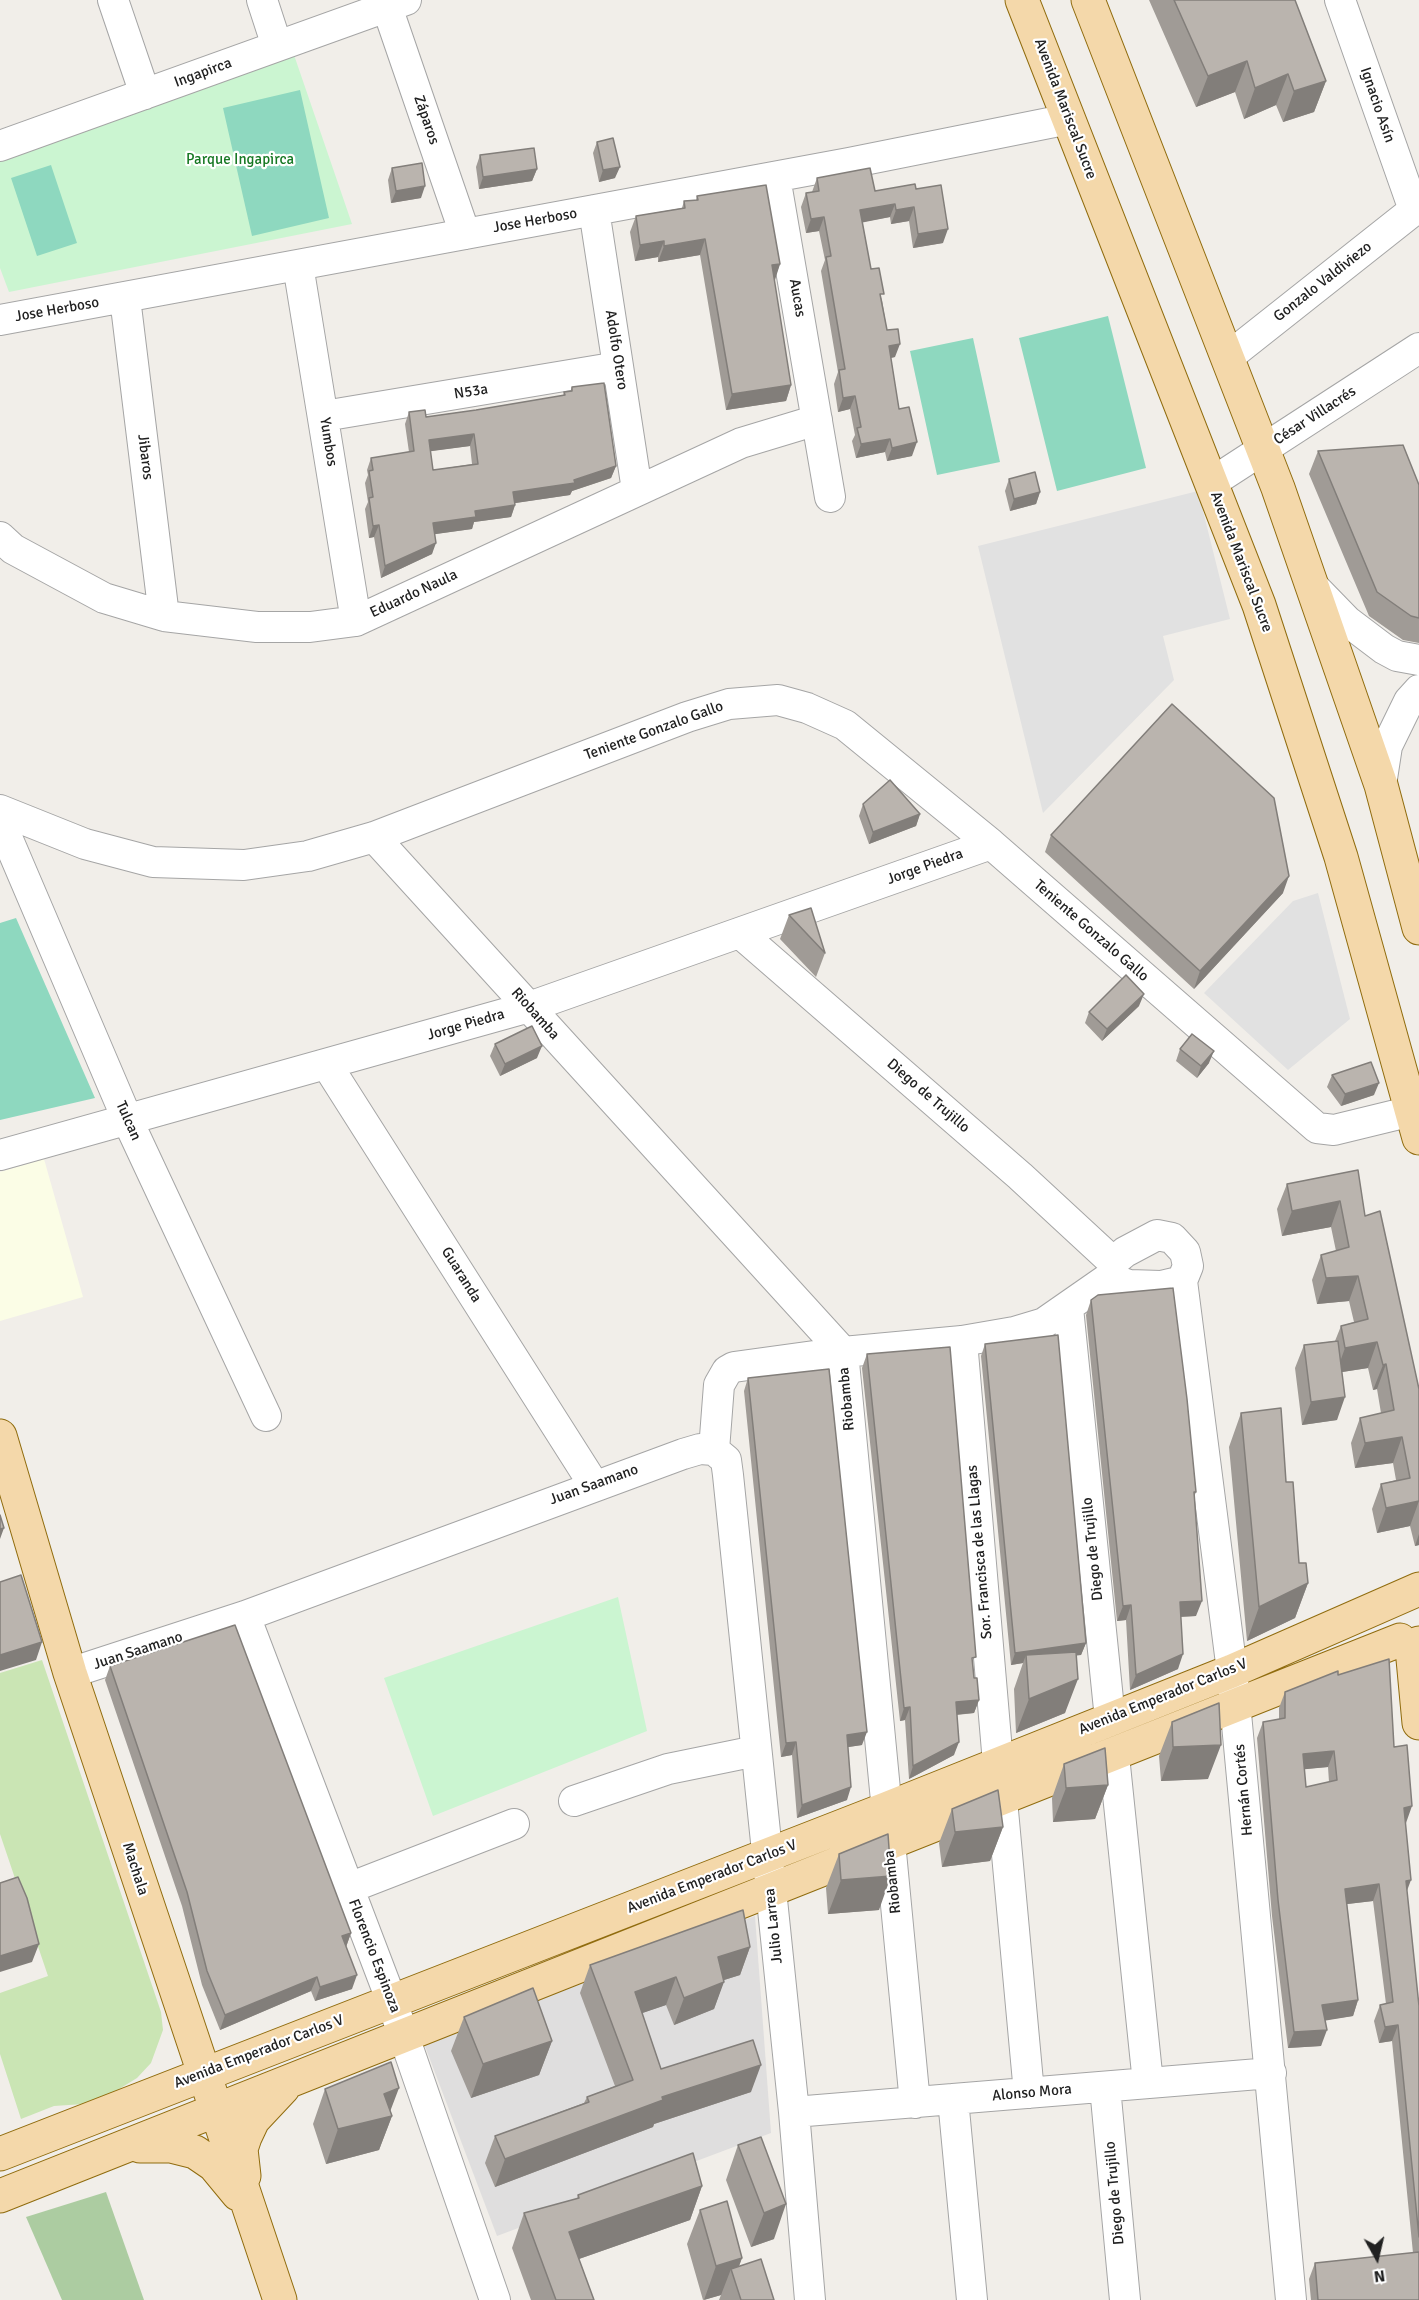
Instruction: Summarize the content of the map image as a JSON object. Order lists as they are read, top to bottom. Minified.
{"streets":{"main road":["Avenida Mariscal Sucre","Avenida Emperador Carlos V","Machala"],"street":["Ingapirca","Ignacio Asín","Záparos","Jose Herboso","Gonzalo Valdiviezo","Aucas","Adolfo Otero","N53a","César Villacrés","Yumbos","Jibaros","Eduardo Naula","Teniente Gonzalo Gallo","Jorge Piedra","Riobamba","Diego de Trujillo","Tulcan","Guaranda","Juan Saamano","Sor. Francisca de las Llagas","Hernán Cortés","Julio Larrea","Florencio Espinoza","Alonso Mora"]},"crossings":[["Ingapirca","Záparos"],["Ignacio Asín","Gonzalo Valdiviezo"],["Avenida Mariscal Sucre","Jose Herboso"],["Avenida Mariscal Sucre","César Villacrés"],["Avenida Mariscal Sucre","Teniente Gonzalo Gallo"],["Záparos","Jose Herboso"],["Jose Herboso","Aucas"],["Jose Herboso","Adolfo Otero"],["Jose Herboso","Yumbos"],["Jose Herboso","Jibaros"],["Aucas","Eduardo Naula"],["Adolfo Otero","N53a"],["Adolfo Otero","Eduardo Naula"],["N53a","Yumbos"],["Yumbos","Eduardo Naula"],["Jibaros","Eduardo Naula"],["Teniente Gonzalo Gallo","Jorge Piedra"],["Teniente Gonzalo Gallo","Riobamba"],["Jorge Piedra","Riobamba"],["Jorge Piedra","Diego de Trujillo"],["Jorge Piedra","Tulcan"],["Jorge Piedra","Guaranda"],["Riobamba","Avenida Emperador Carlos V"],["Riobamba","Alonso Mora"],["Diego de Trujillo","Avenida Emperador Carlos V"],["Diego de Trujillo","Hernán Cortés"],["Diego de Trujillo","Alonso Mora"],["Guaranda","Juan Saamano"],["Juan Saamano","Machala"],["Juan Saamano","Julio Larrea"],["Juan Saamano","Florencio Espinoza"],["Sor. Francisca de las Llagas","Avenida Emperador Carlos V"],["Avenida Emperador Carlos V","Hernán Cortés"],["Avenida Emperador Carlos V","Machala"],["Avenida Emperador Carlos V","Julio Larrea"],["Avenida Emperador Carlos V","Florencio Espinoza"],["Hernán Cortés","Alonso Mora"],["Julio Larrea","Alonso Mora"]],"parks":["Parque Ingapirca"],"north":"bottom"}
